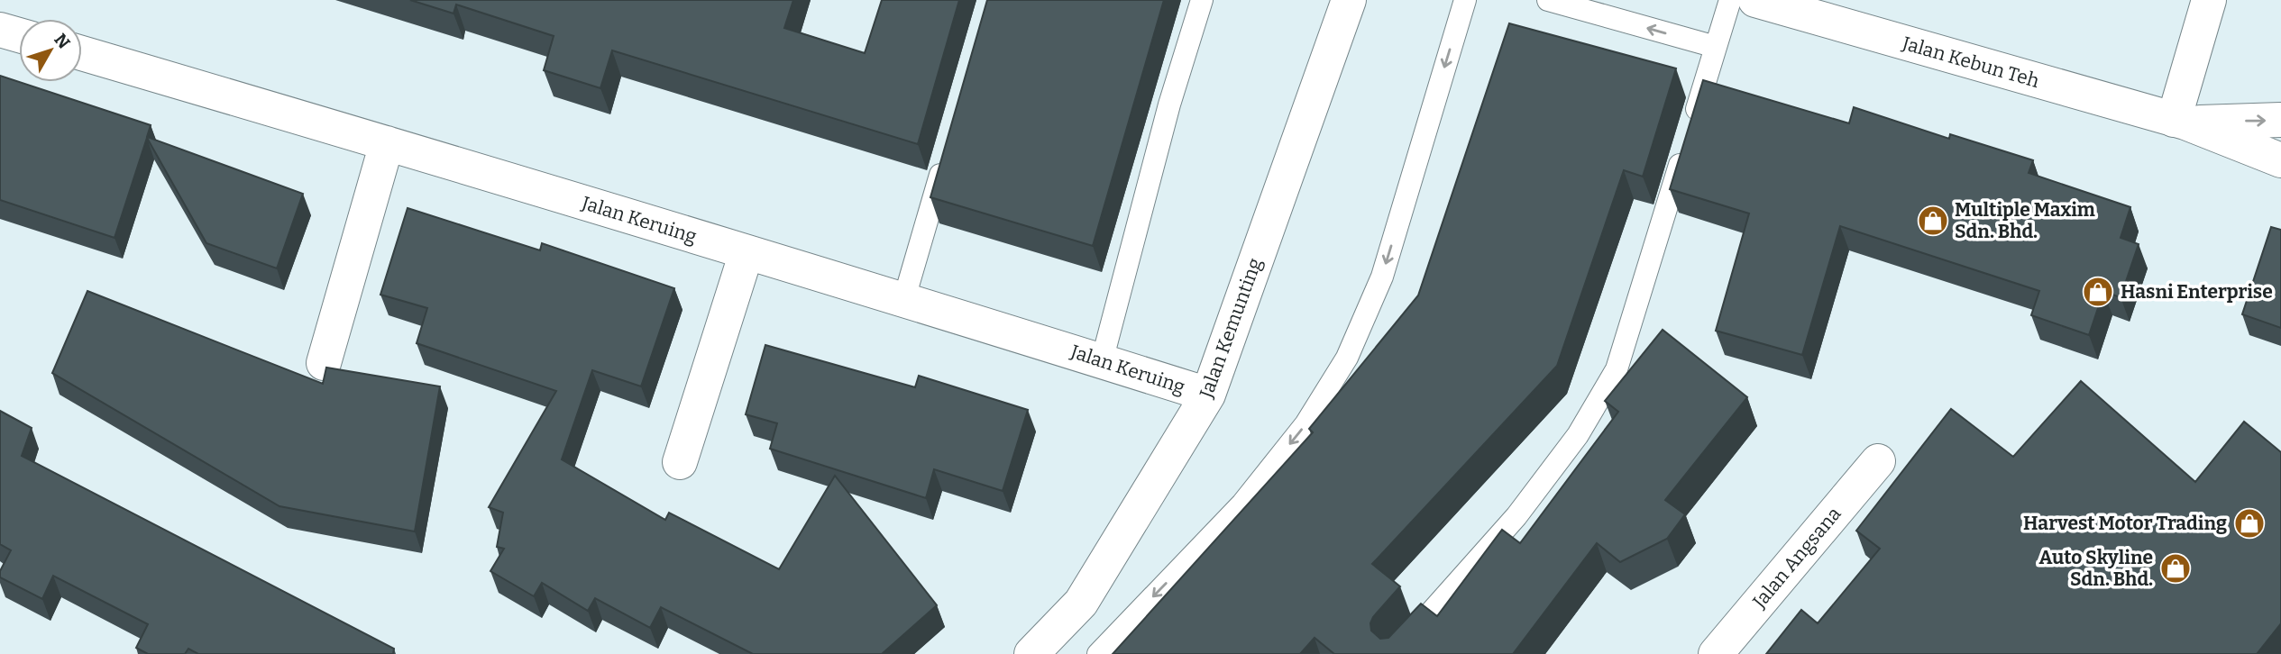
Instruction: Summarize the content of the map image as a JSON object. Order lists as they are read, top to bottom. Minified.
{"streets":{"street":["Jalan Kebun Teh","Jalan Keruing","Jalan Kemunting","Jalan Angsana"]},"crossings":[["Jalan Keruing","Jalan Kemunting"]],"places":{"shop":["Multiple Maxim Sdn. Bhd.","Hasni Enterprise","Harvest Motor Trading","Auto Skyline Sdn. Bhd."]},"north":"top right"}
